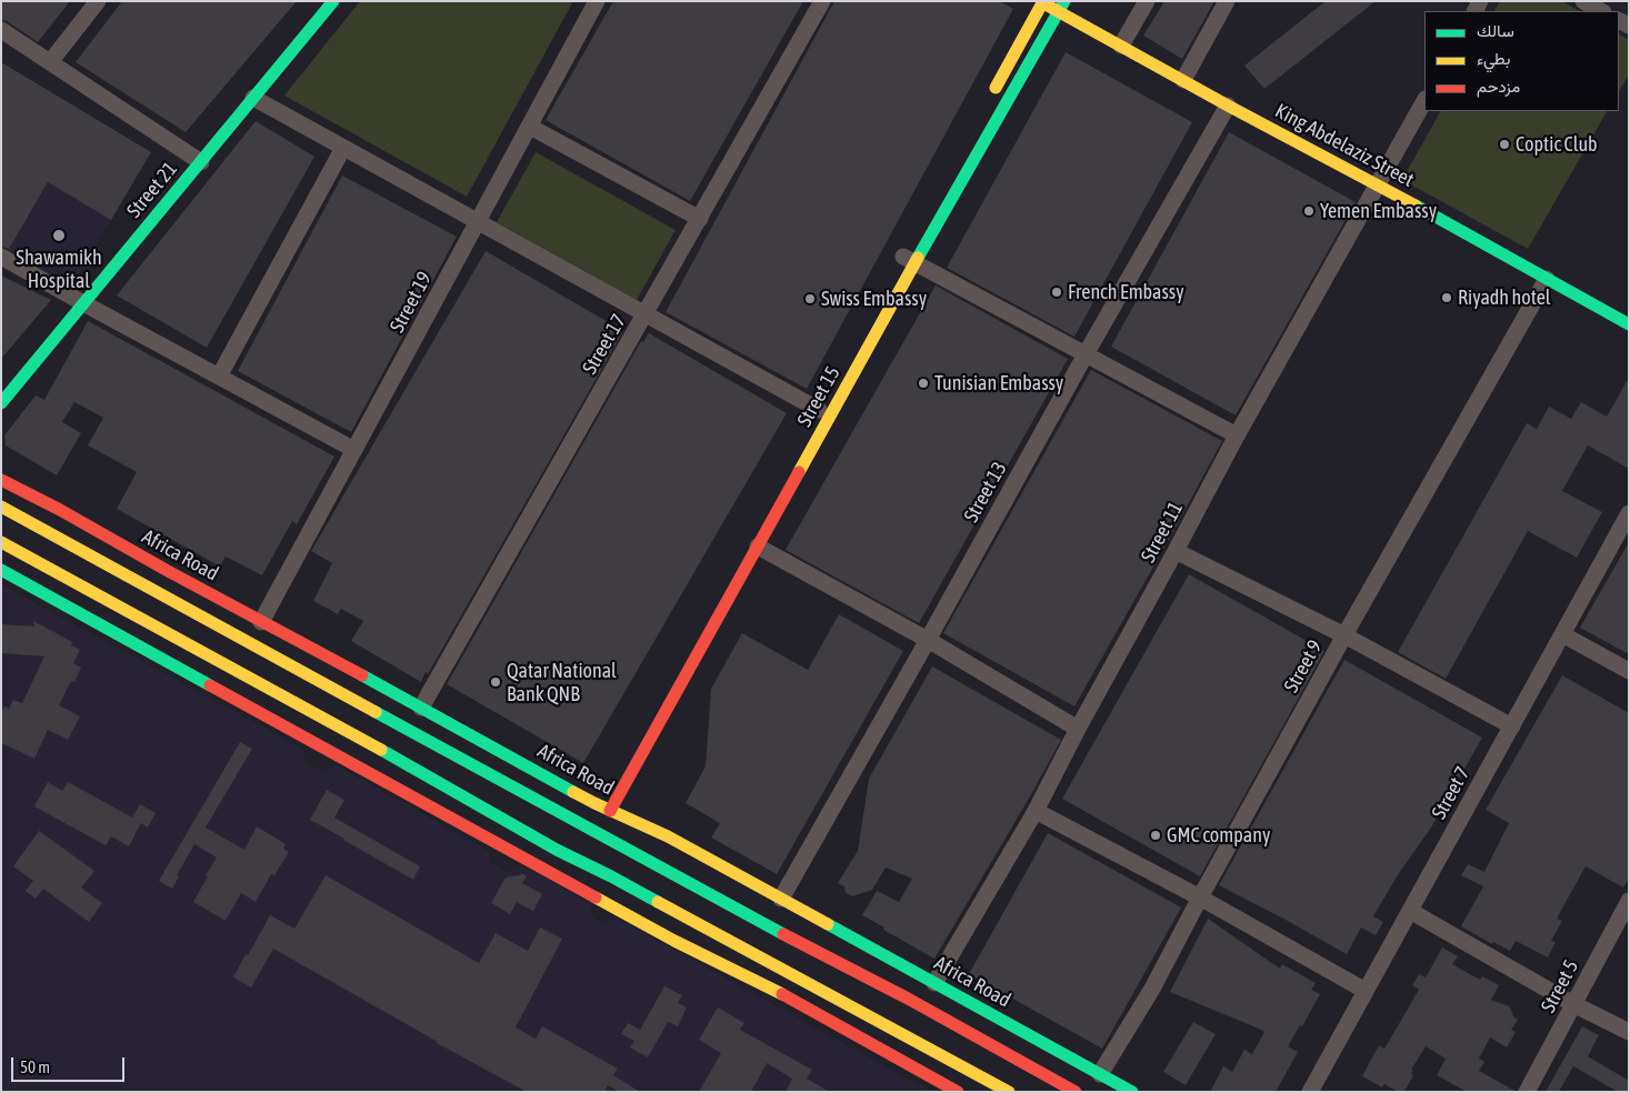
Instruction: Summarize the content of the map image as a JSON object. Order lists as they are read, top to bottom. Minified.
{"streets":{"main road":["King Abdelaziz Street","Street 21","Street 15","Africa Road"],"street":["Street 19","Street 17","Street 13","Street 11","Street 9","Street 7","Street 5"]},"crossings":[["King Abdelaziz Street","Street 15"],["King Abdelaziz Street","Street 13"],["King Abdelaziz Street","Street 11"],["King Abdelaziz Street","Street 9"],["Street 19","Africa Road"],["Street 17","Africa Road"],["Street 15","Africa Road"],["Street 13","Africa Road"],["Street 11","Africa Road"],["Africa Road","Street 9"]],"places":["Coptic Club","Yemen Embassy","Shawamikh Hospital","French Embassy","Riyadh hotel","Swiss Embassy","Tunisian Embassy","Qatar National Bank QNB","GMC company"],"legend":["سالك","بطيء","مزدحم"],"scale_bar":"50 m"}
